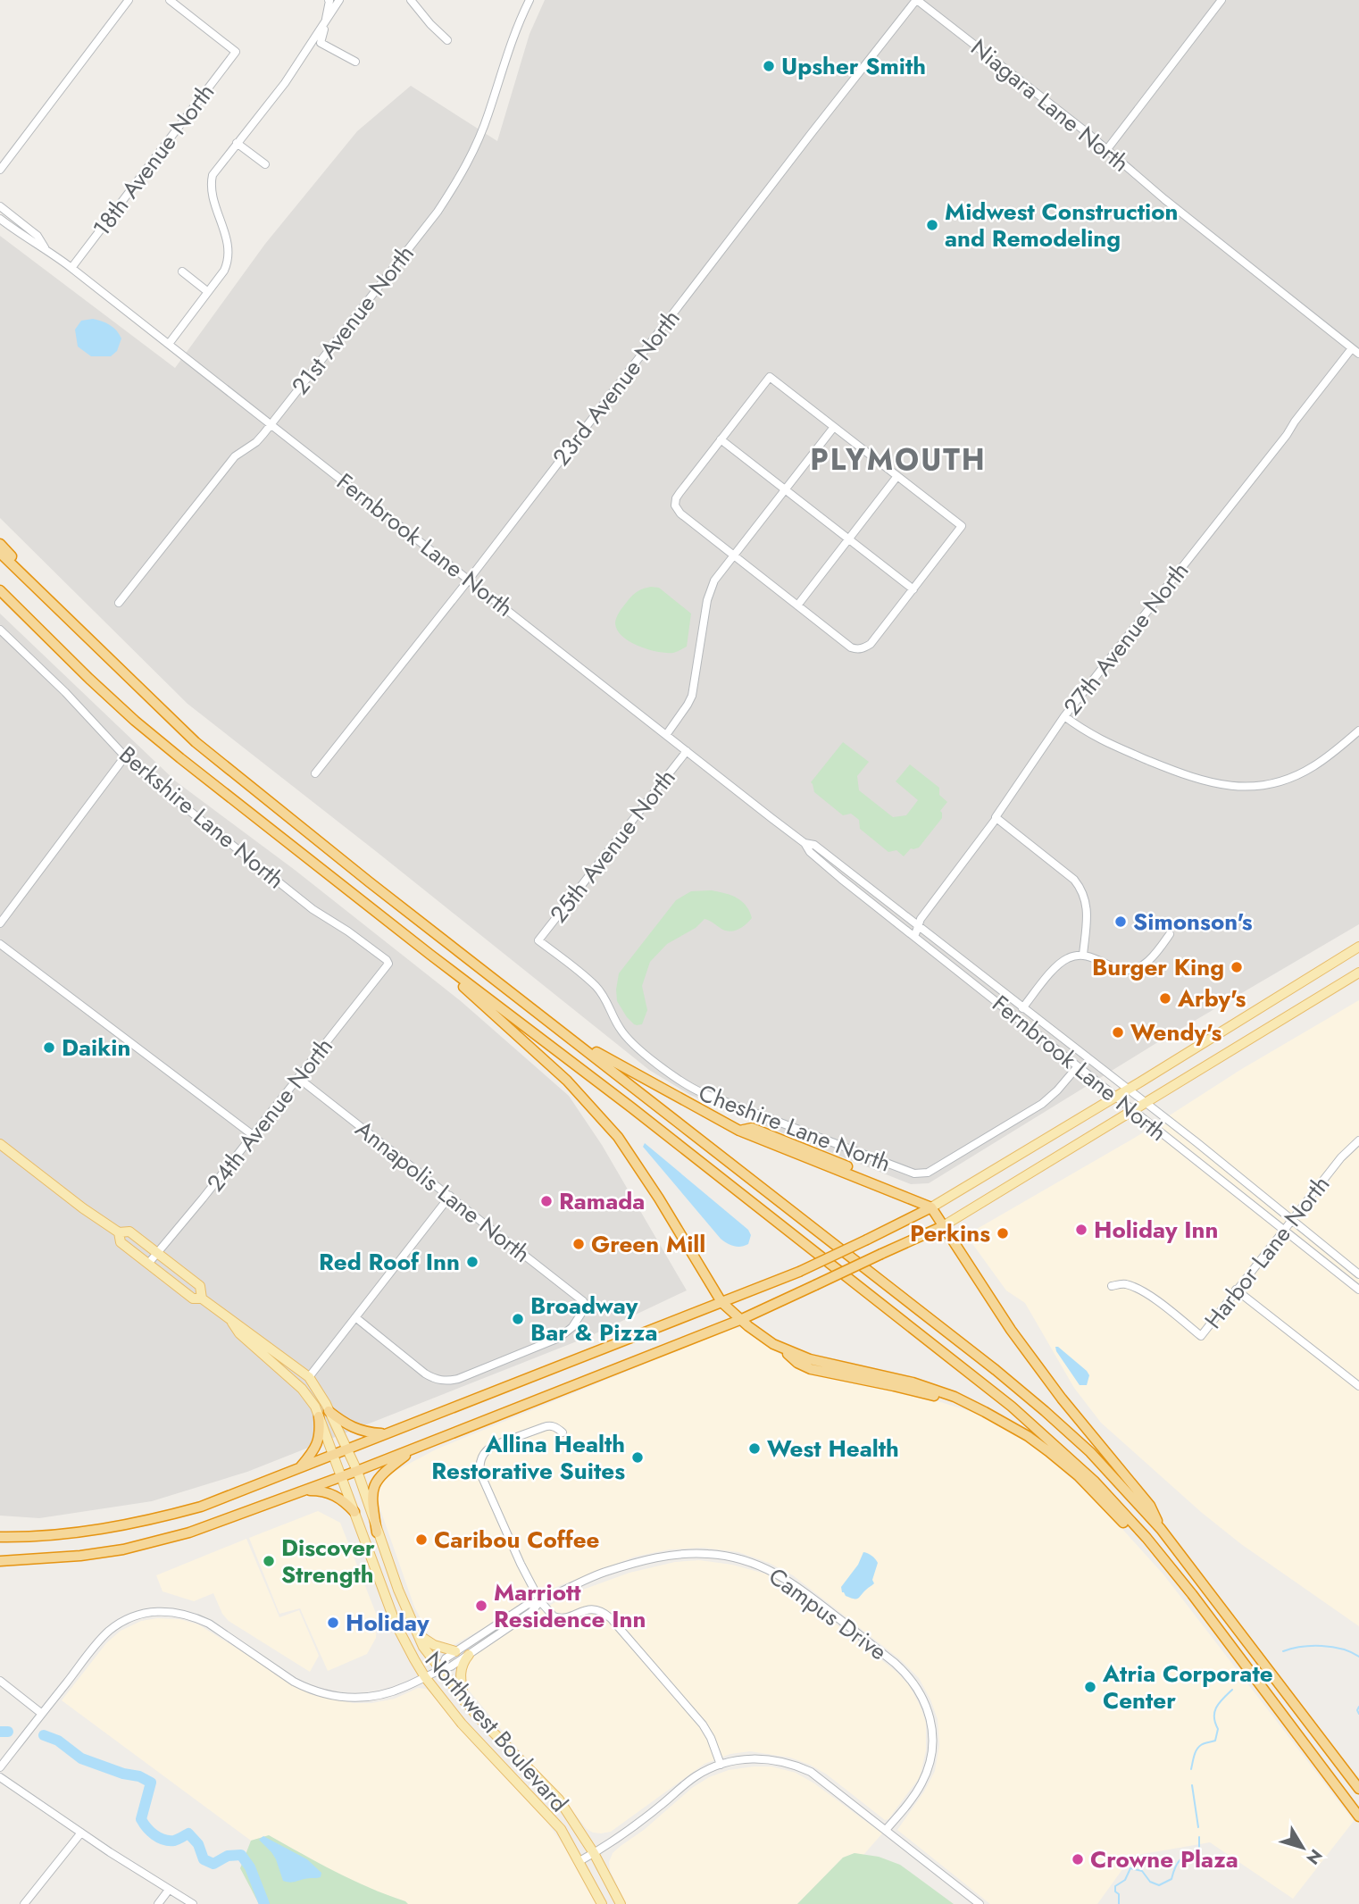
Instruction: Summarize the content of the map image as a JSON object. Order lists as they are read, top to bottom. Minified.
{"streets":{"main road":["Northwest Boulevard"],"street":["Niagara Lane North","18th Avenue North","21st Avenue North","23rd Avenue North","Fernbrook Lane North","27th Avenue North","Berkshire Lane North","25th Avenue North","24th Avenue North","Cheshire Lane North","Annapolis Lane North","Harbor Lane North","Campus Drive"]},"crossings":[["Niagara Lane North","23rd Avenue North"],["Niagara Lane North","27th Avenue North"],["18th Avenue North","Fernbrook Lane North"],["21st Avenue North","Fernbrook Lane North"],["23rd Avenue North","Fernbrook Lane North"],["Fernbrook Lane North","27th Avenue North"],["Fernbrook Lane North","25th Avenue North"],["Fernbrook Lane North","Cheshire Lane North"],["Fernbrook Lane North","Harbor Lane North"],["Berkshire Lane North","24th Avenue North"],["25th Avenue North","Cheshire Lane North"],["24th Avenue North","Annapolis Lane North"],["Campus Drive","Northwest Boulevard"]],"districts":["PLYMOUTH"],"places":["Upsher Smith","Midwest Construction and Remodeling","Simonson's","Burger King","Arby's","Wendy's","Daikin","Ramada","Holiday Inn","Perkins","Green Mill","Red Roof Inn","Broadway Bar & Pizza","West Health","Allina Health Restorative Suites","Caribou Coffee","Discover Strength","Marriott Residence Inn","Holiday","Atria Corporate Center","Crowne Plaza"],"north":"bottom right"}
